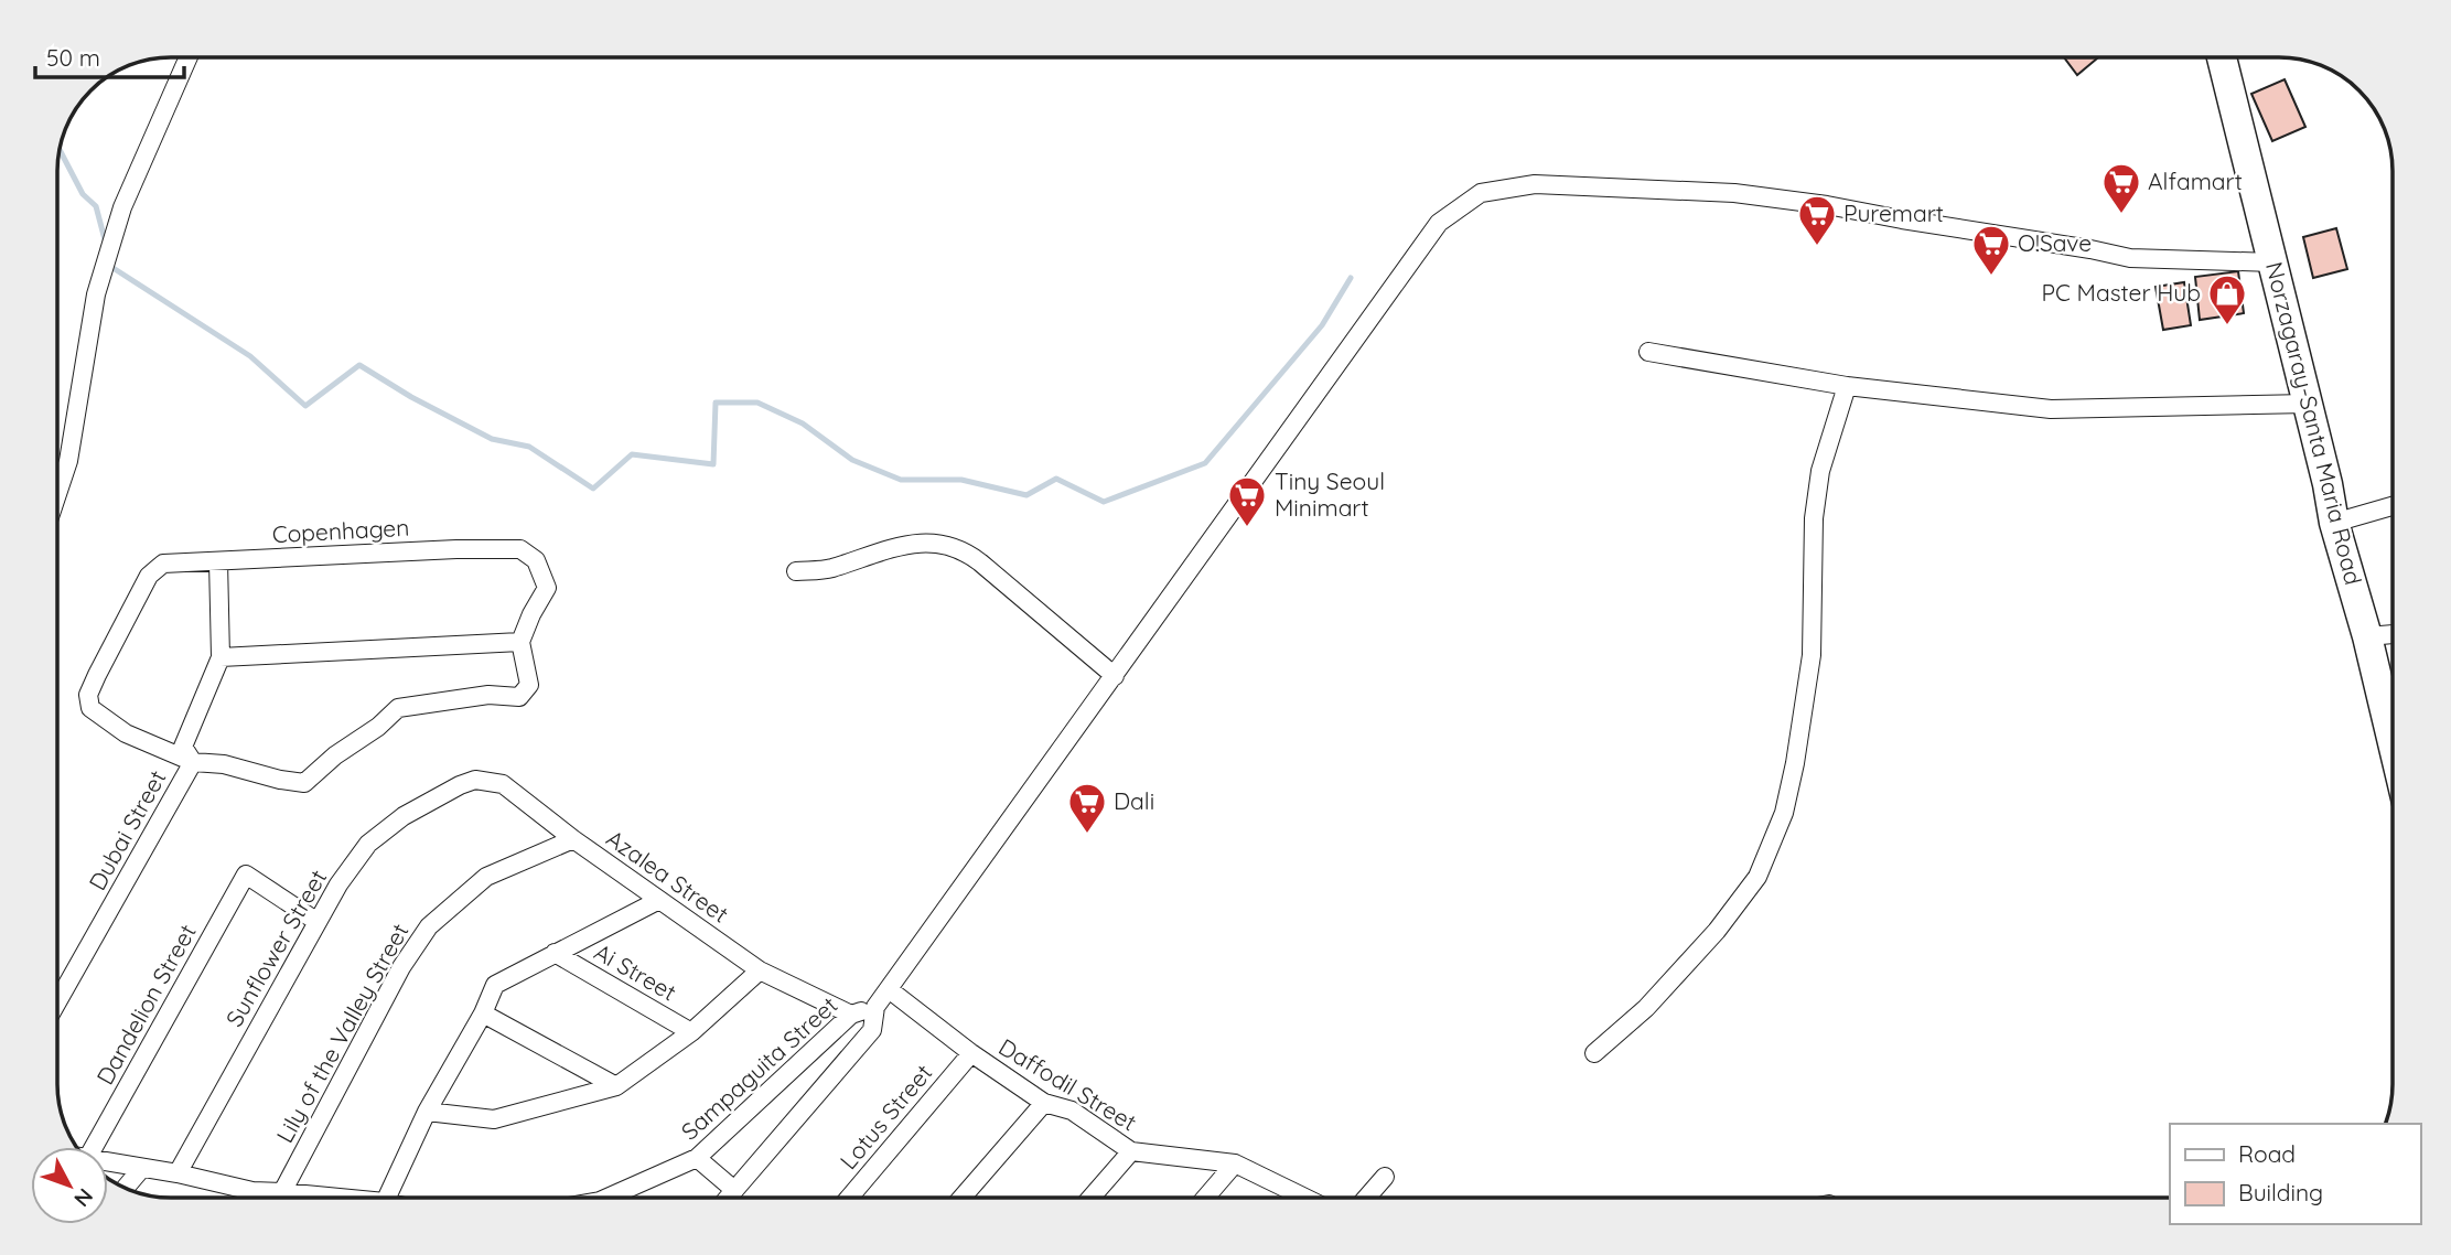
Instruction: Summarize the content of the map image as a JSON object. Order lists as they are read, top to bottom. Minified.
{"streets":{"main road":["Norzagaray-Santa Maria Road"],"street":["Copenhagen","Dubai Street","Azalea Street","Sunflower Street","Ai Street","Dandelion Street","Lily of the Valley Street","Sampaguita Street","Daffodil Street","Lotus Street"]},"crossings":[["Copenhagen","Dubai Street"],["Azalea Street","Sunflower Street"],["Azalea Street","Lily of the Valley Street"],["Azalea Street","Sampaguita Street"],["Sunflower Street","Dandelion Street"],["Daffodil Street","Lotus Street"]],"places":{"supermarket":["Alfamart","Puremart","O!Save","Tiny Seoul Minimart","Dali"],"shop":["PC Master Hub"]},"legend":["Road","Building"],"scale_bar":"50 m","north":"bottom right"}
